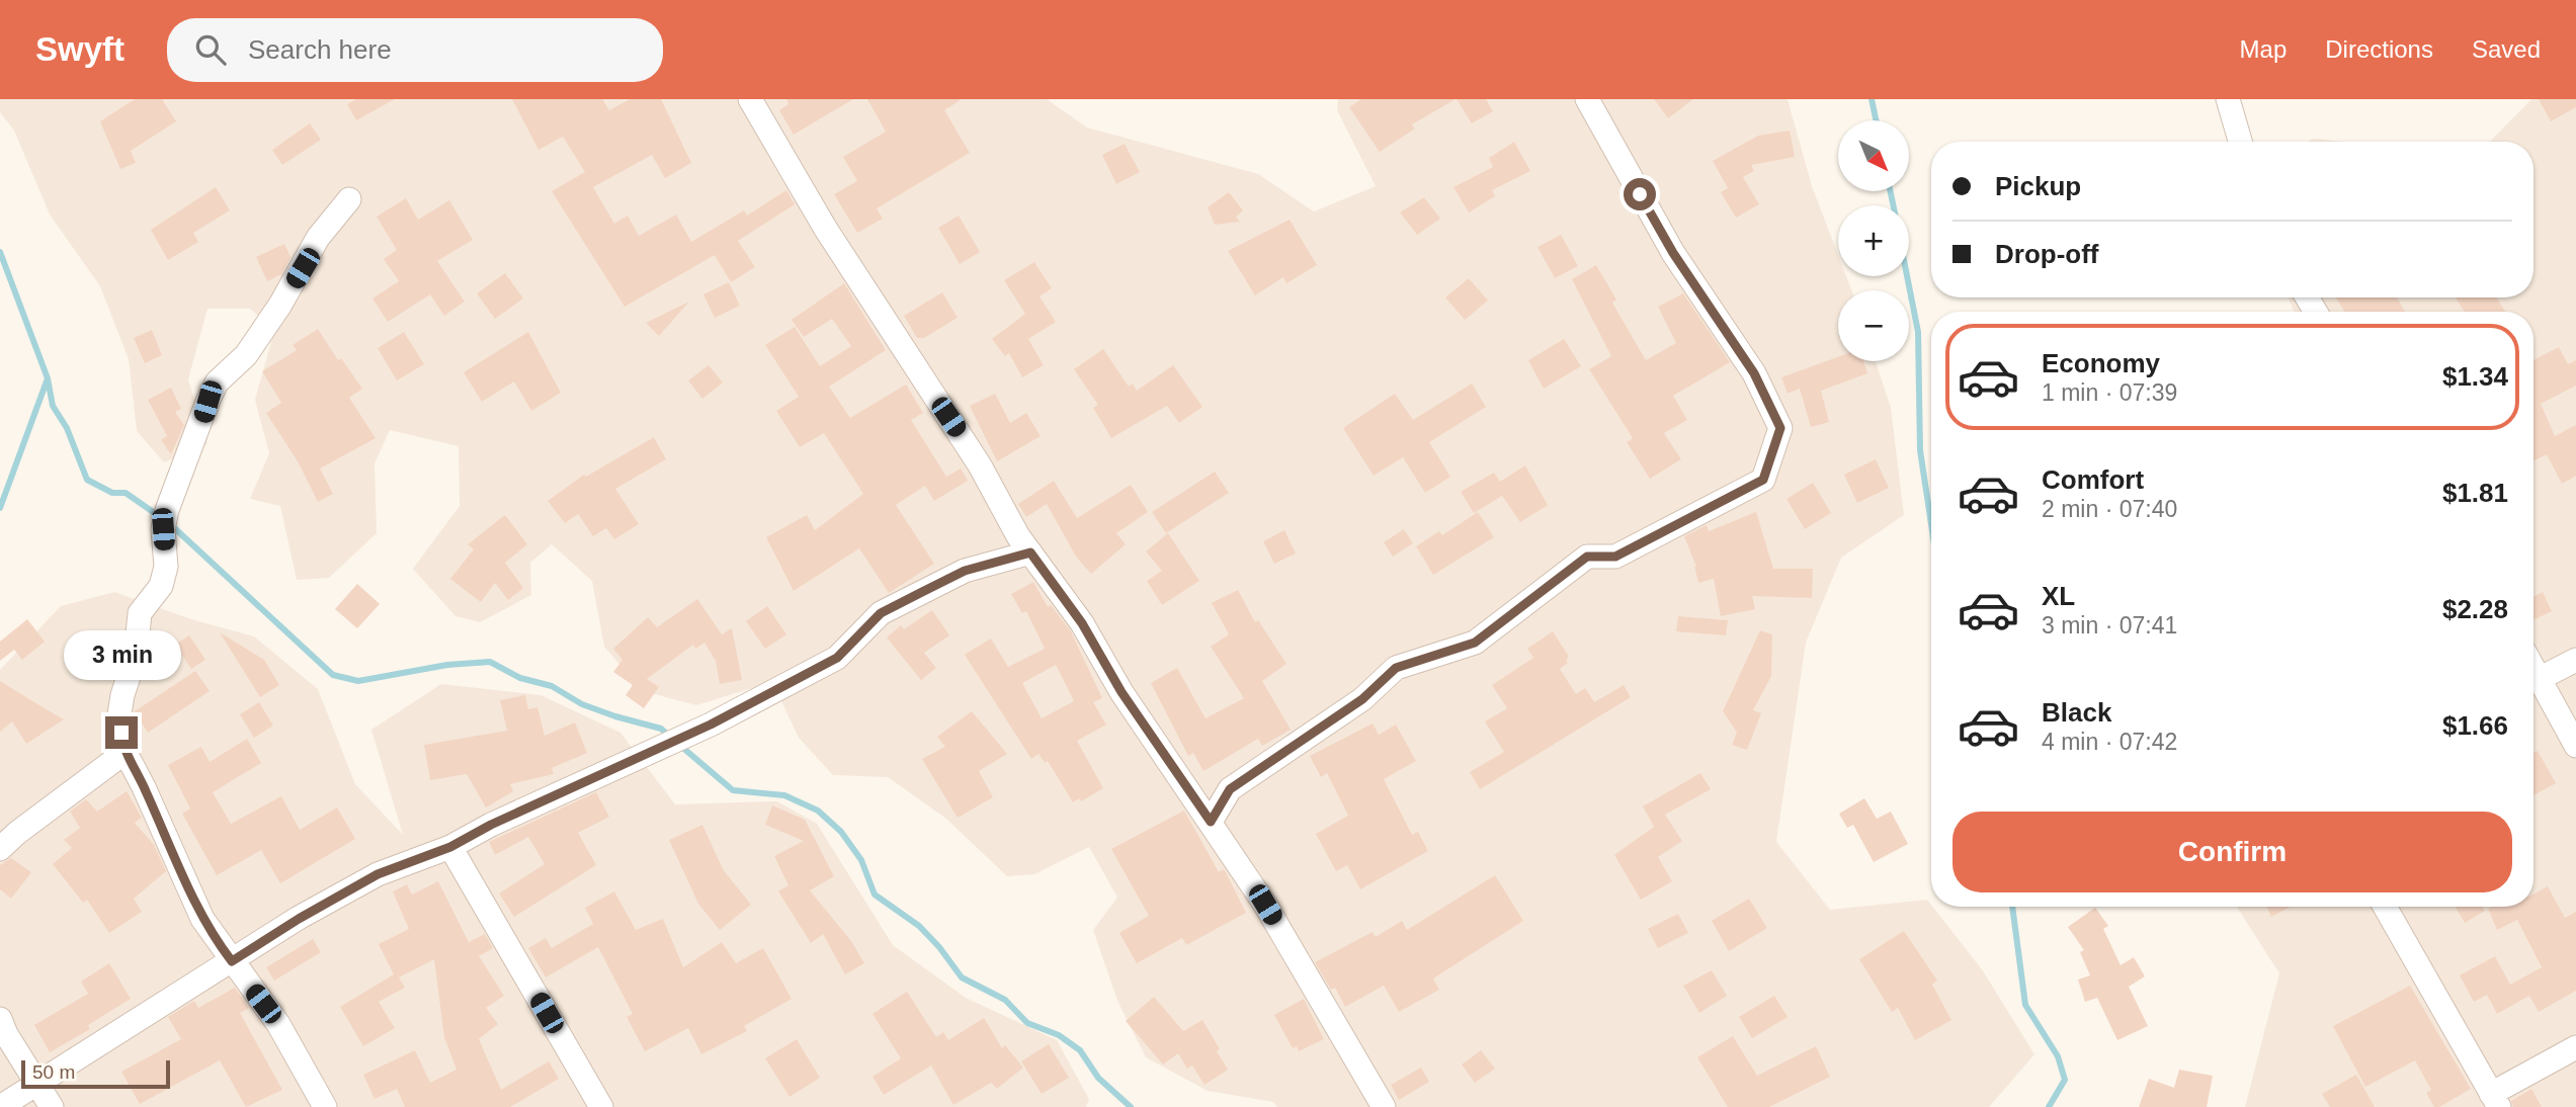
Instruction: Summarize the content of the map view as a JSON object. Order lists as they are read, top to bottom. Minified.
{"scale_bar":"50 m","north":"bottom right","page":{"header":"Swyft","search":"Search here","nav":["Map","Directions","Saved"],"map_buttons":["+","−"],"banner":["Pickup","Drop-off"],"list":[{"name":"Economy","note":"1 min · 07:39","value":"$1.34"},{"name":"Comfort","note":"2 min · 07:40","value":"$1.81"},{"name":"XL","note":"3 min · 07:41","value":"$2.28"},{"name":"Black","note":"4 min · 07:42","value":"$1.66"}],"bubble":"3 min","buttons":"Confirm","scale":"50 m"}}
